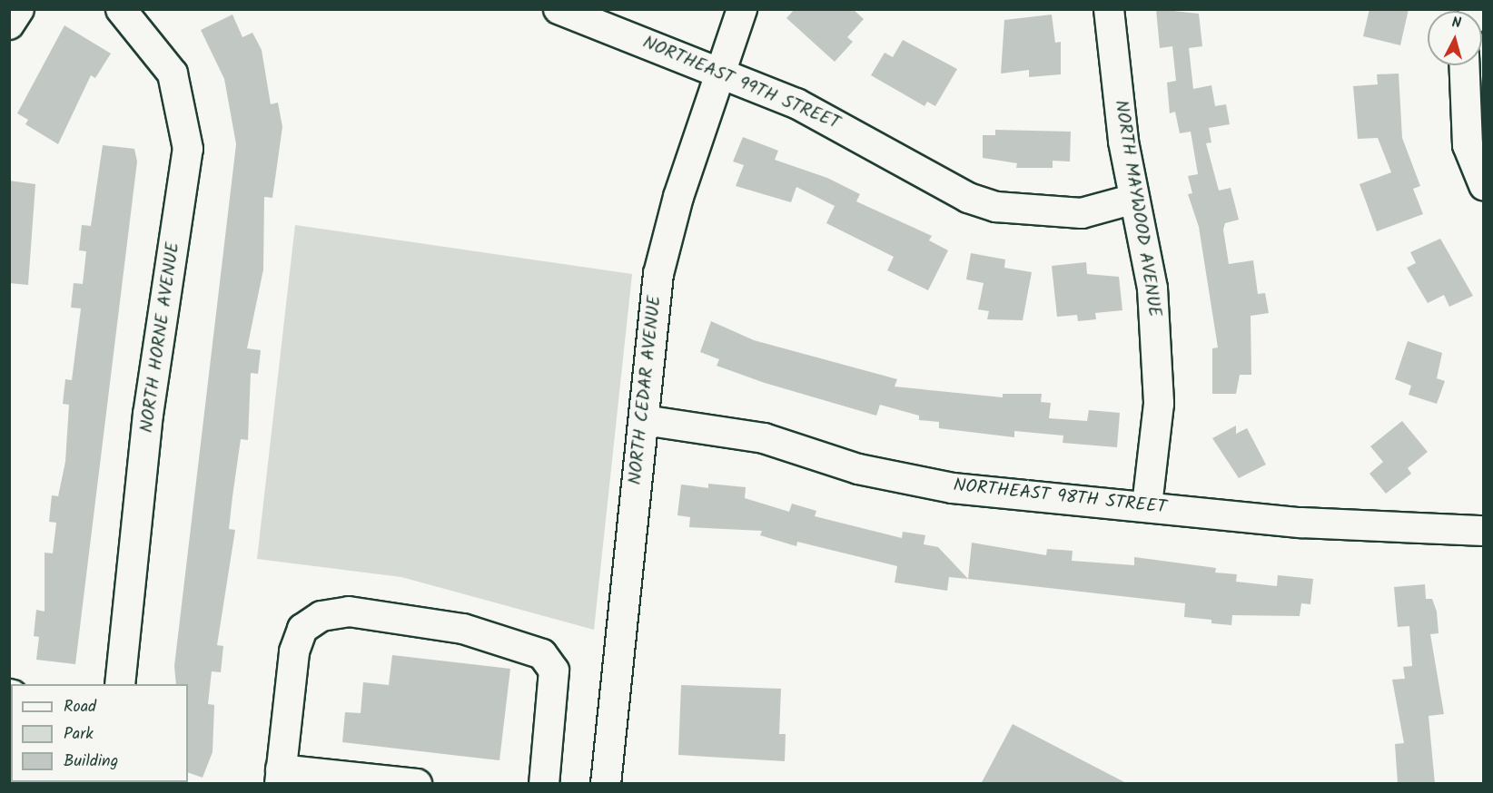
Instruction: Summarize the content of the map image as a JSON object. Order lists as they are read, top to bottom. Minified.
{"streets":{"street":["NORTHEAST 99TH STREET","NORTH MAYWOOD AVENUE","NORTH HORNE AVENUE","NORTH CEDAR AVENUE","NORTHEAST 98TH STREET"]},"crossings":[["NORTHEAST 99TH STREET","NORTH MAYWOOD AVENUE"],["NORTHEAST 99TH STREET","NORTH CEDAR AVENUE"],["NORTH MAYWOOD AVENUE","NORTHEAST 98TH STREET"],["NORTH CEDAR AVENUE","NORTHEAST 98TH STREET"]],"legend":["Road","Park","Building"],"north":"top"}
